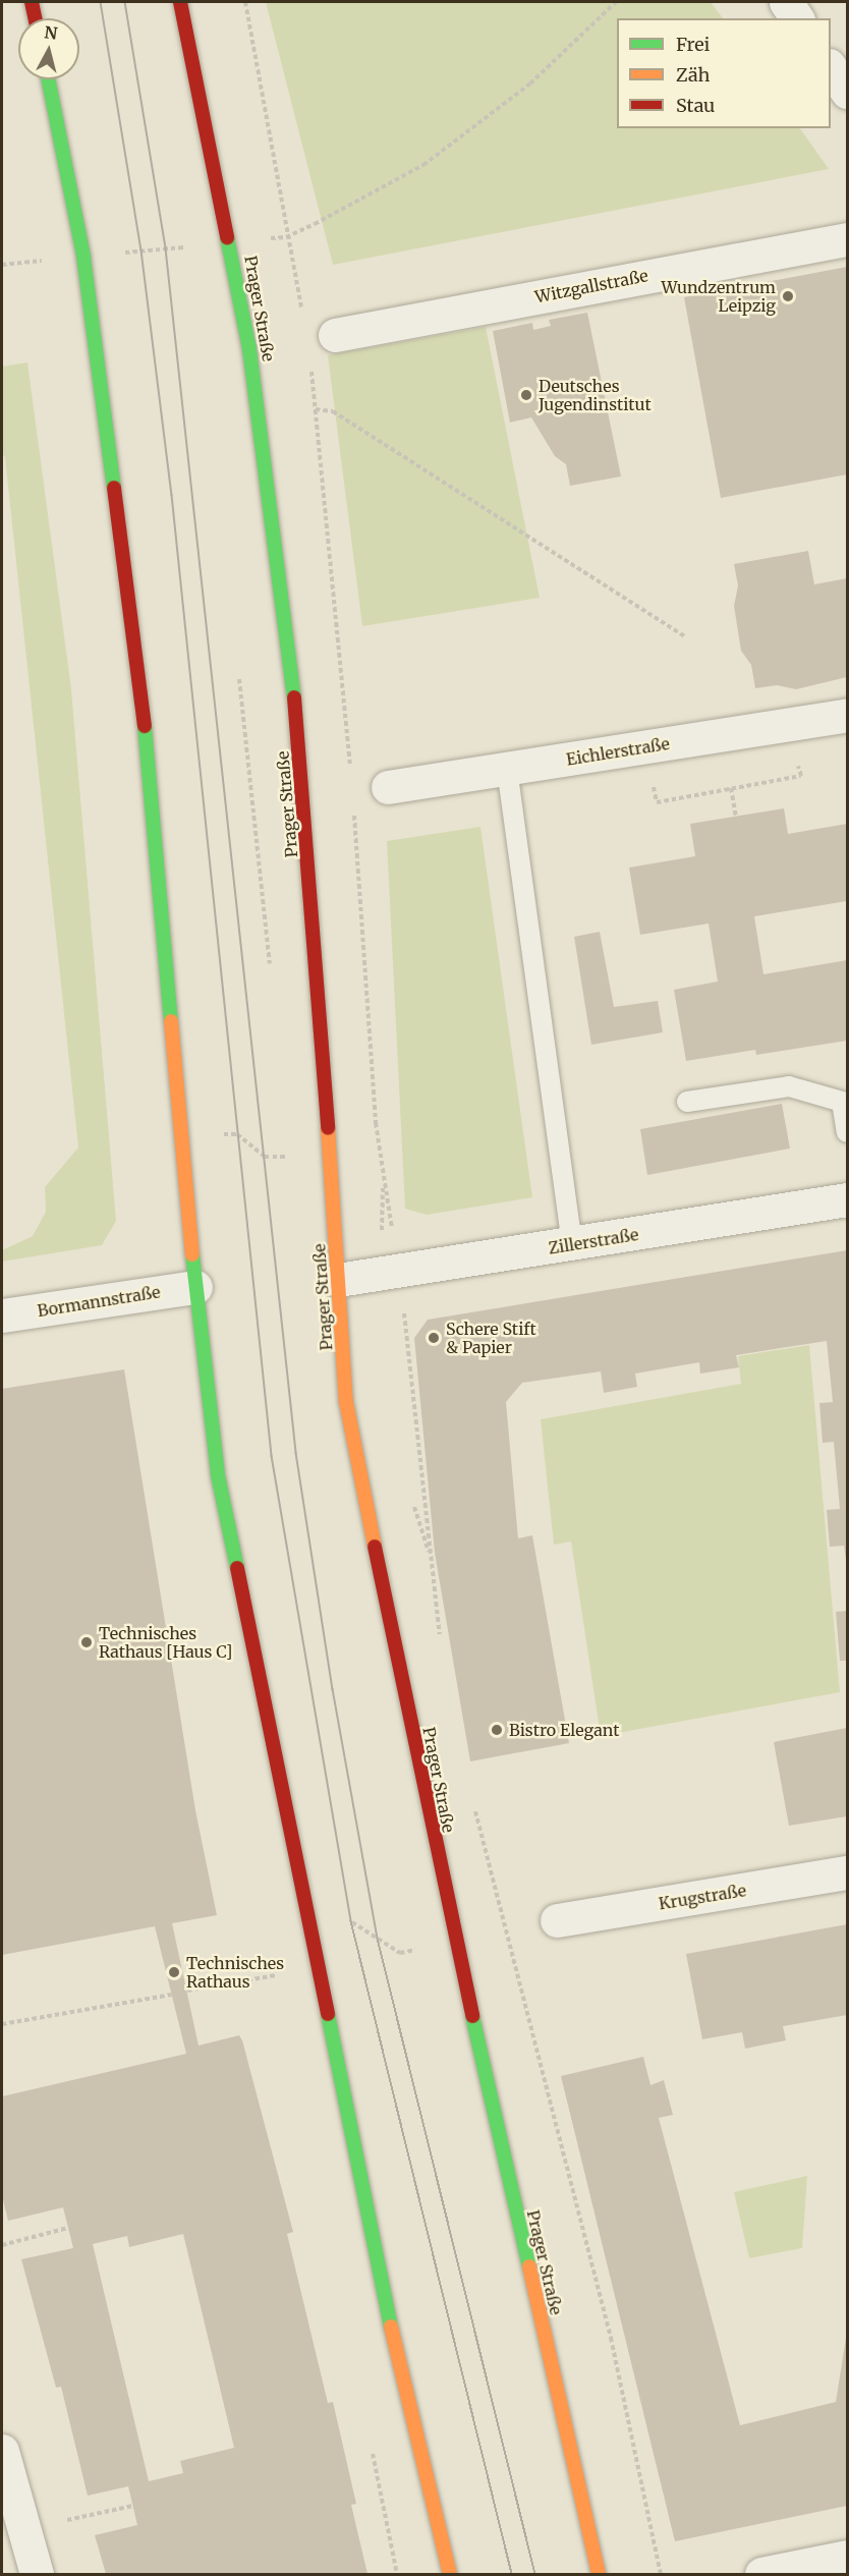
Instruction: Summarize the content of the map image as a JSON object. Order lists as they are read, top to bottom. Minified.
{"streets":{"main road":["Prager Straße"],"street":["Witzgallstraße","Eichlerstraße","Zillerstraße","Bormannstraße","Krugstraße"]},"crossings":[["Prager Straße","Zillerstraße"]],"places":["Wundzentrum Leipzig","Deutsches Jugendinstitut","Schere Stift & Papier","Technisches Rathaus [Haus C]","Bistro Elegant","Technisches Rathaus"],"legend":["Frei","Zäh","Stau"],"north":"top"}
